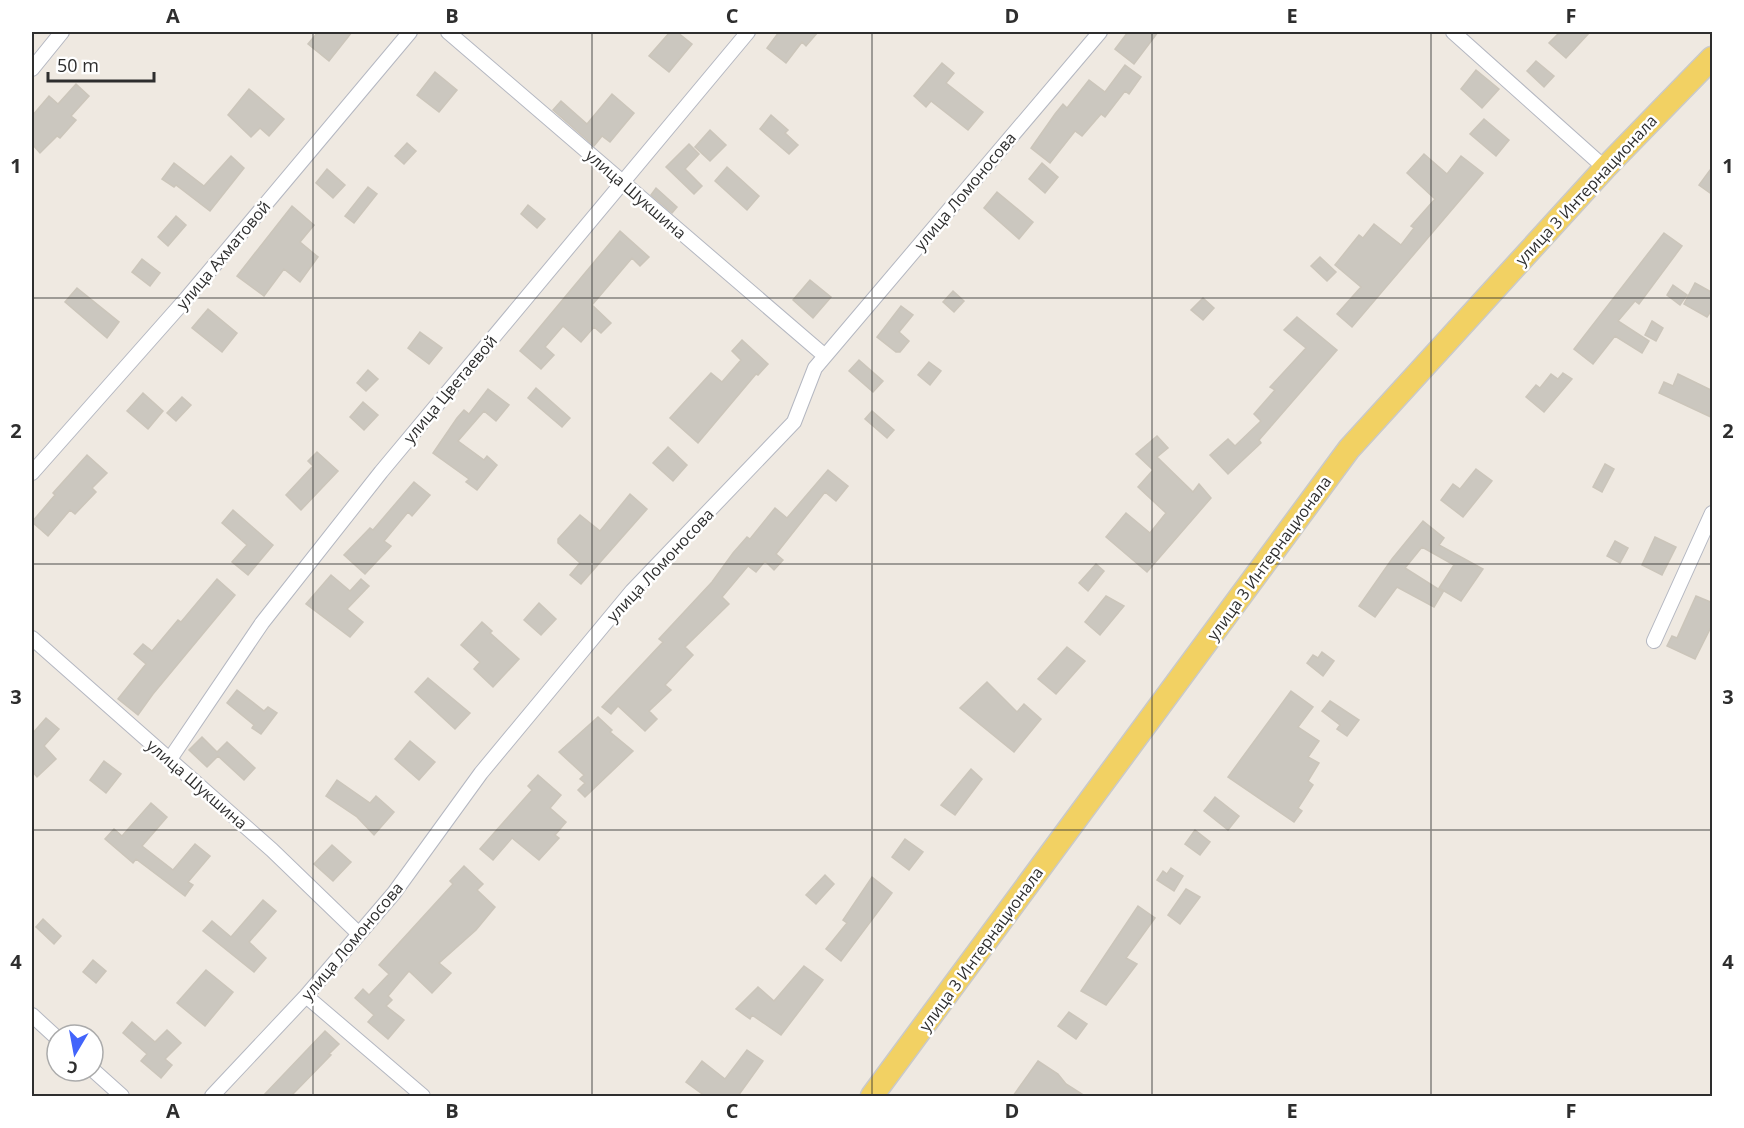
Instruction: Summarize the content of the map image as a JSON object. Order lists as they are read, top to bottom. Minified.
{"streets":{"main road":["улица 3 Интернационала"],"street":["улица Ломоносова","улица Шукшина","улица Ахматовой","улица Цветаевой"]},"crossings":[["улица Ломоносова","улица Шукшина"],["улица Шукшина","улица Цветаевой"]],"scale_bar":"50 m","north":"bottom","grid":{"columns":["A","B","C","D","E","F"],"rows":["1","2","3","4"]}}
